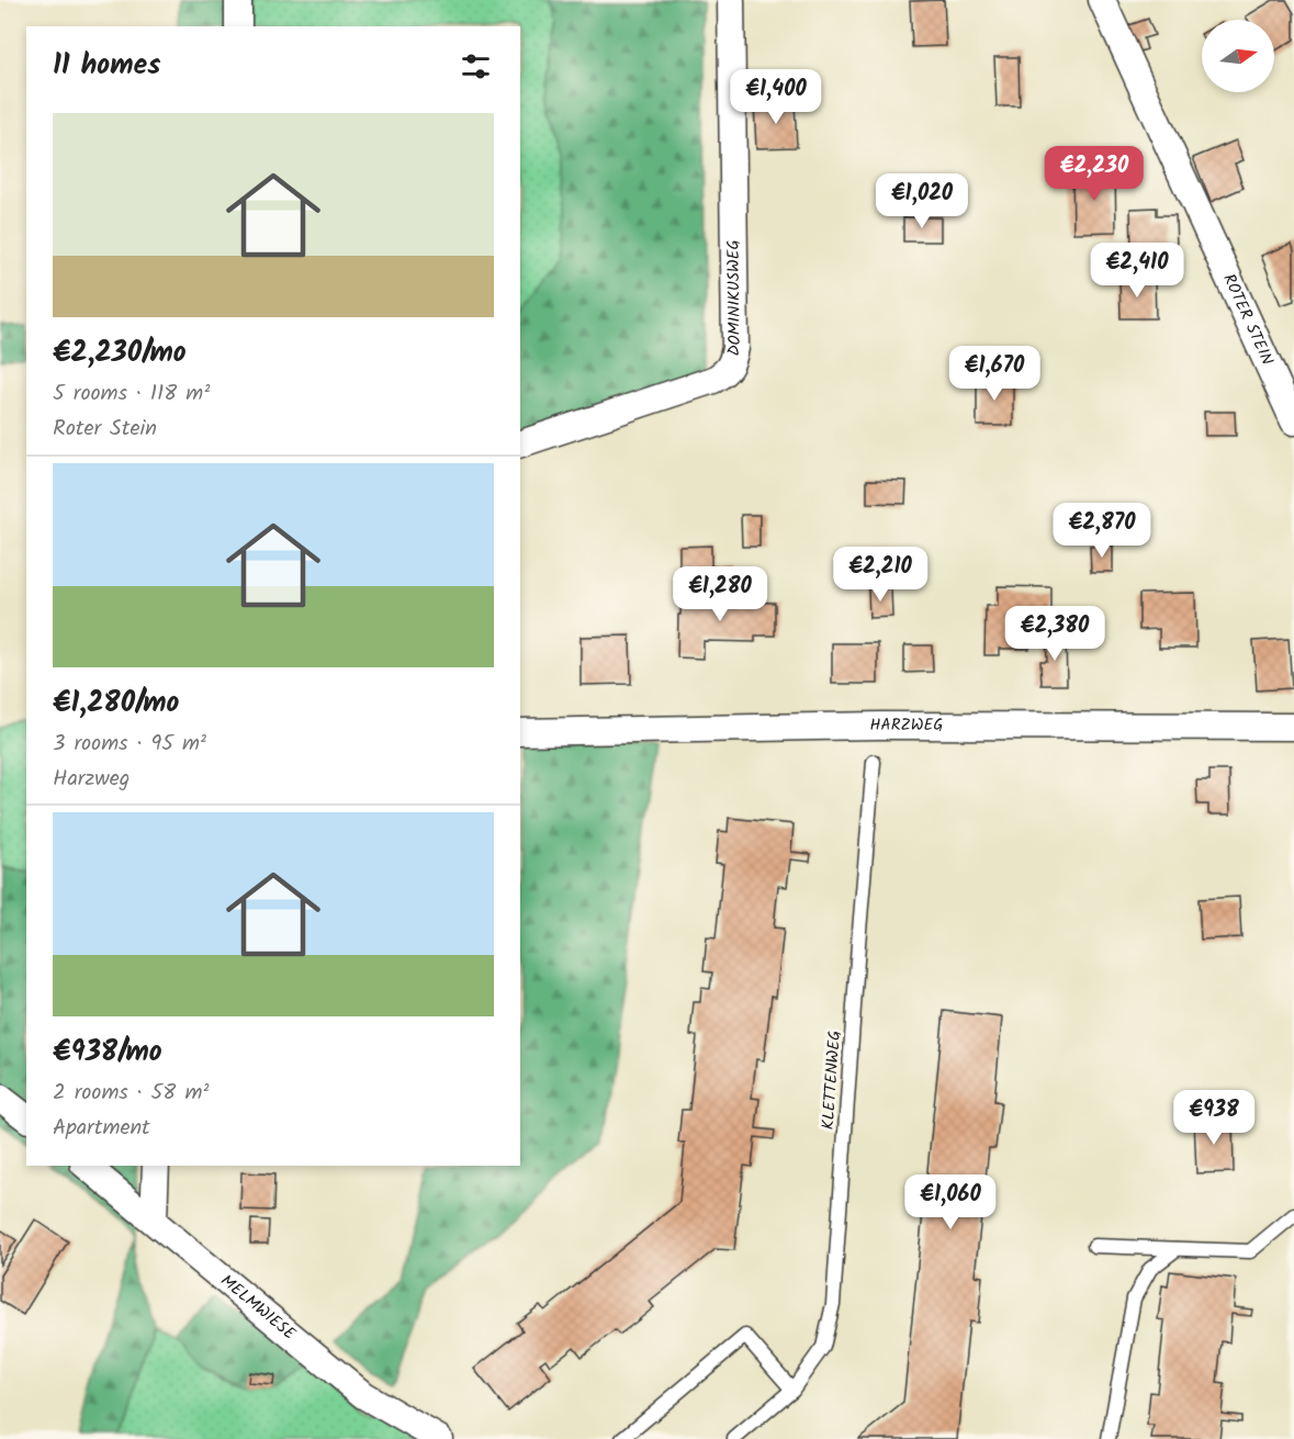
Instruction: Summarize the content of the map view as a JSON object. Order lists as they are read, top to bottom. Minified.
{"streets":{"street":["DOMINIKUSWEG","ROTER STEIN","HARZWEG","MELMWIESE"],"lane":["KLETTENWEG"]},"north":"right","page":{"heading":"11 homes","price":["€1,400","€2,230","€1,020","€2,410","€1,670","€2,870","€2,210","€1,280","€2,380","€938","€1,060"],"list":[{"name":"€2,230/mo","note":"5 rooms · 118 m² · Roter Stein"},{"name":"€1,280/mo","note":"3 rooms · 95 m² · Harzweg"},{"name":"€938/mo","note":"2 rooms · 58 m² · Apartment"}]}}
